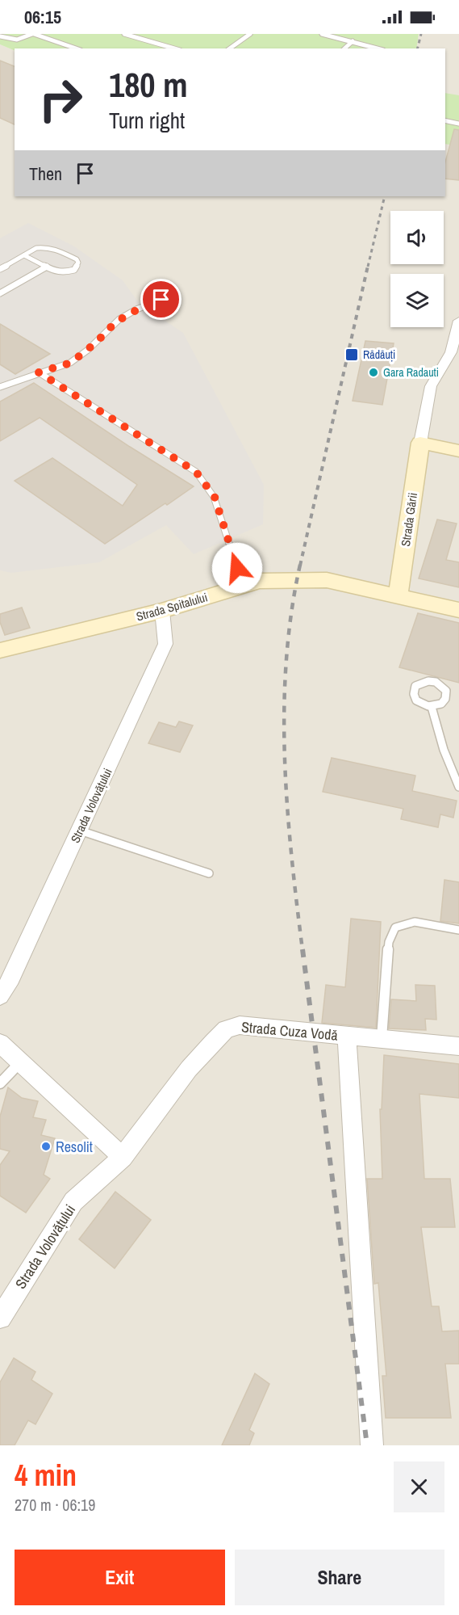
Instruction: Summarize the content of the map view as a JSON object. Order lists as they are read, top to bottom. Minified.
{"streets":{"main road":["Strada Gării","Strada Spitalului"],"street":["Strada Volovățului","Strada Cuza Vodă"]},"crossings":[["Strada Gării","Strada Spitalului"],["Strada Spitalului","Strada Volovățului"],["Strada Volovățului","Strada Cuza Vodă"]],"places":{"transit":["Rădăuți"],"other":["Gara Radauti","Resolit"]},"page":{"status":"06:15","turn":["180 m","Turn right"],"then":"Then","heading":["4 min","270 m · 06:19"],"buttons":["Exit","Share"]}}
